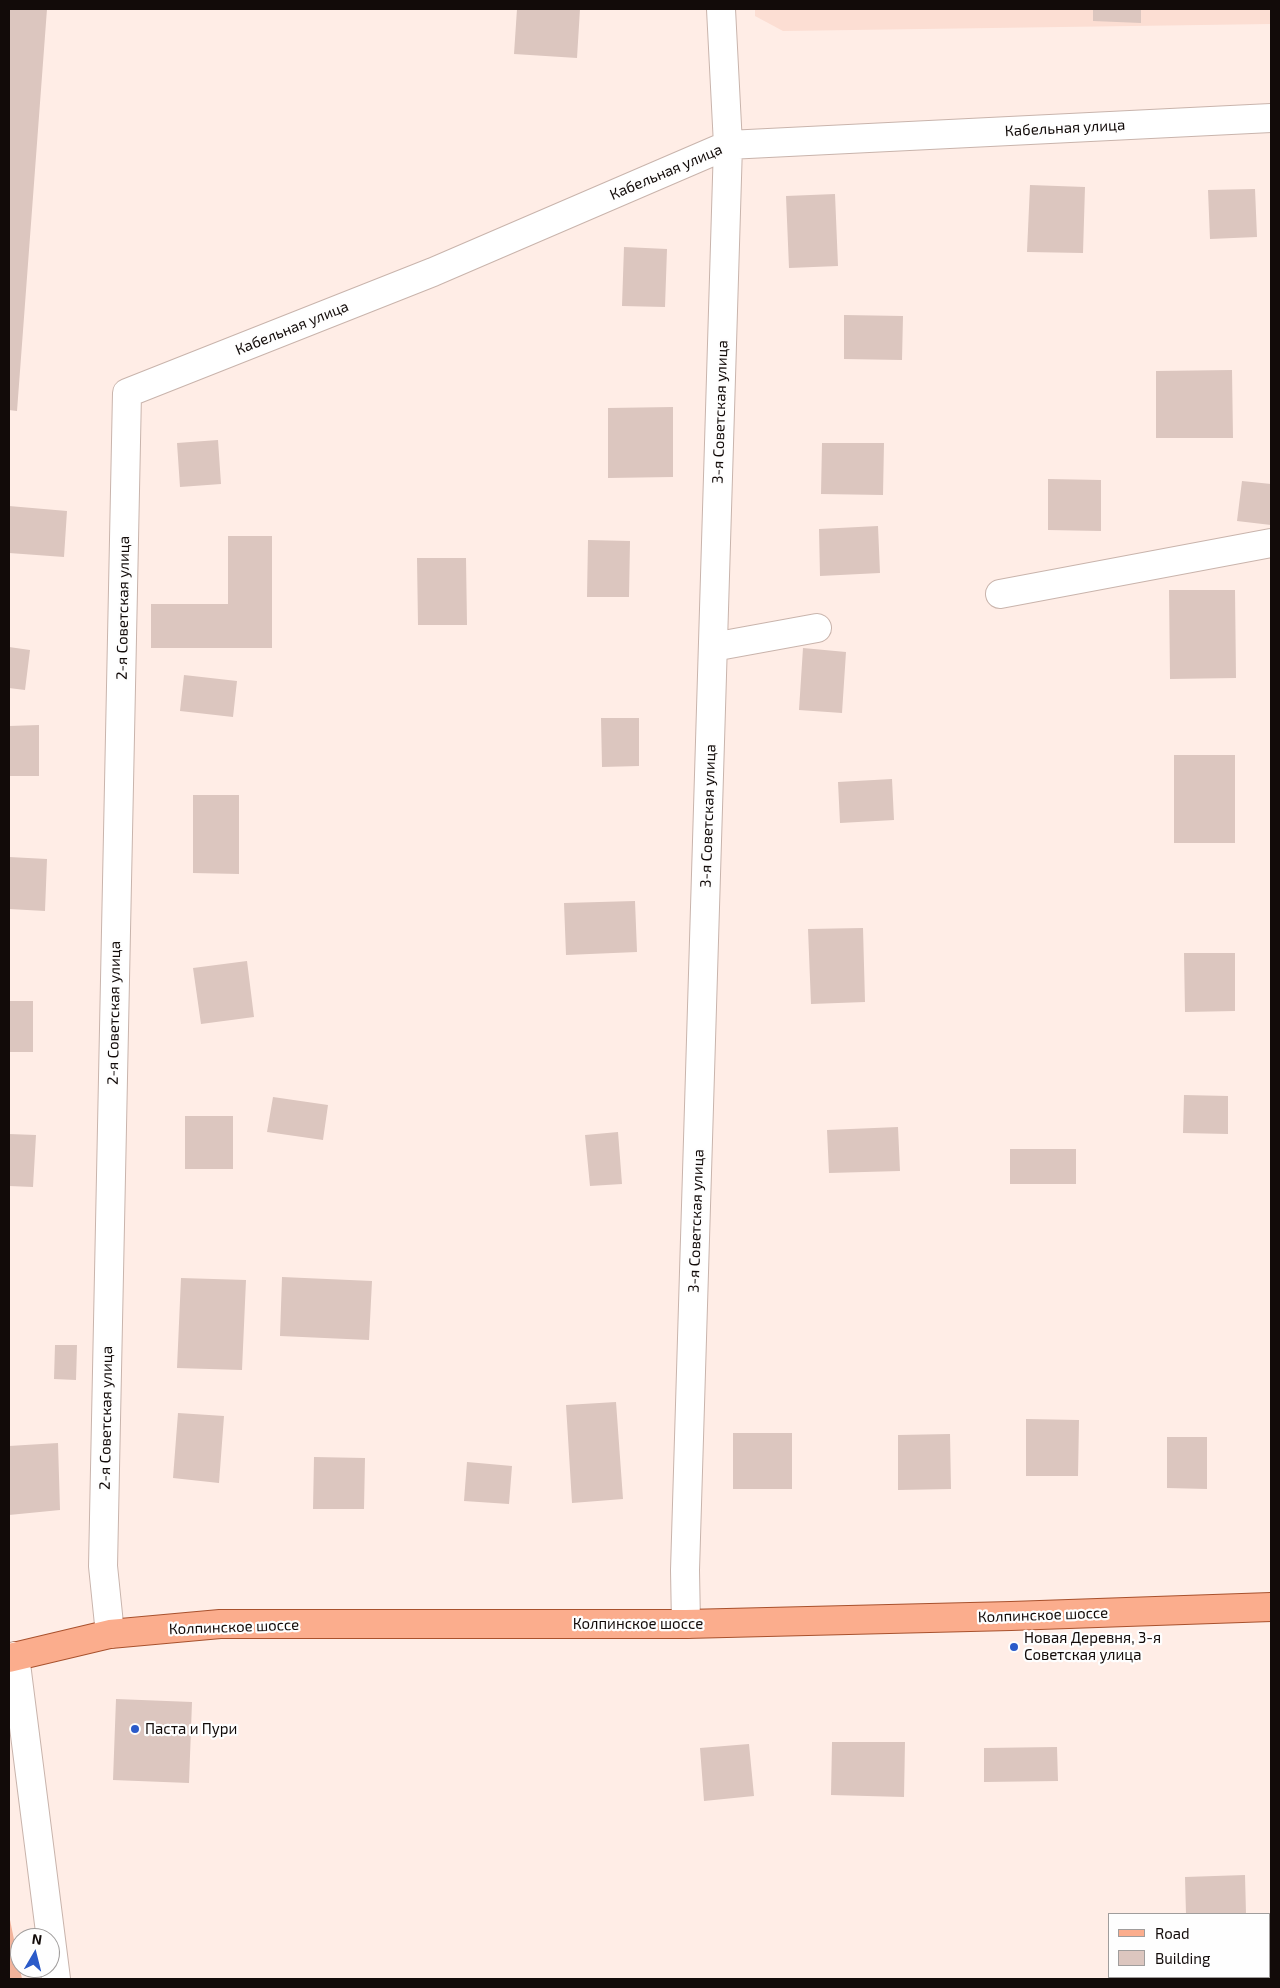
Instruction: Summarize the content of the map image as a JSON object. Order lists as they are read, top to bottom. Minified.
{"streets":{"main road":["Колпинское шоссе"],"street":["Кабельная улица","3-я Советская улица","2-я Советская улица"]},"crossings":[["Кабельная улица","3-я Советская улица"],["Кабельная улица","2-я Советская улица"],["3-я Советская улица","Колпинское шоссе"],["2-я Советская улица","Колпинское шоссе"]],"places":["Новая Деревня, 3-я Советская улица","Паста и Пури"],"legend":["Road","Building"],"north":"top"}
